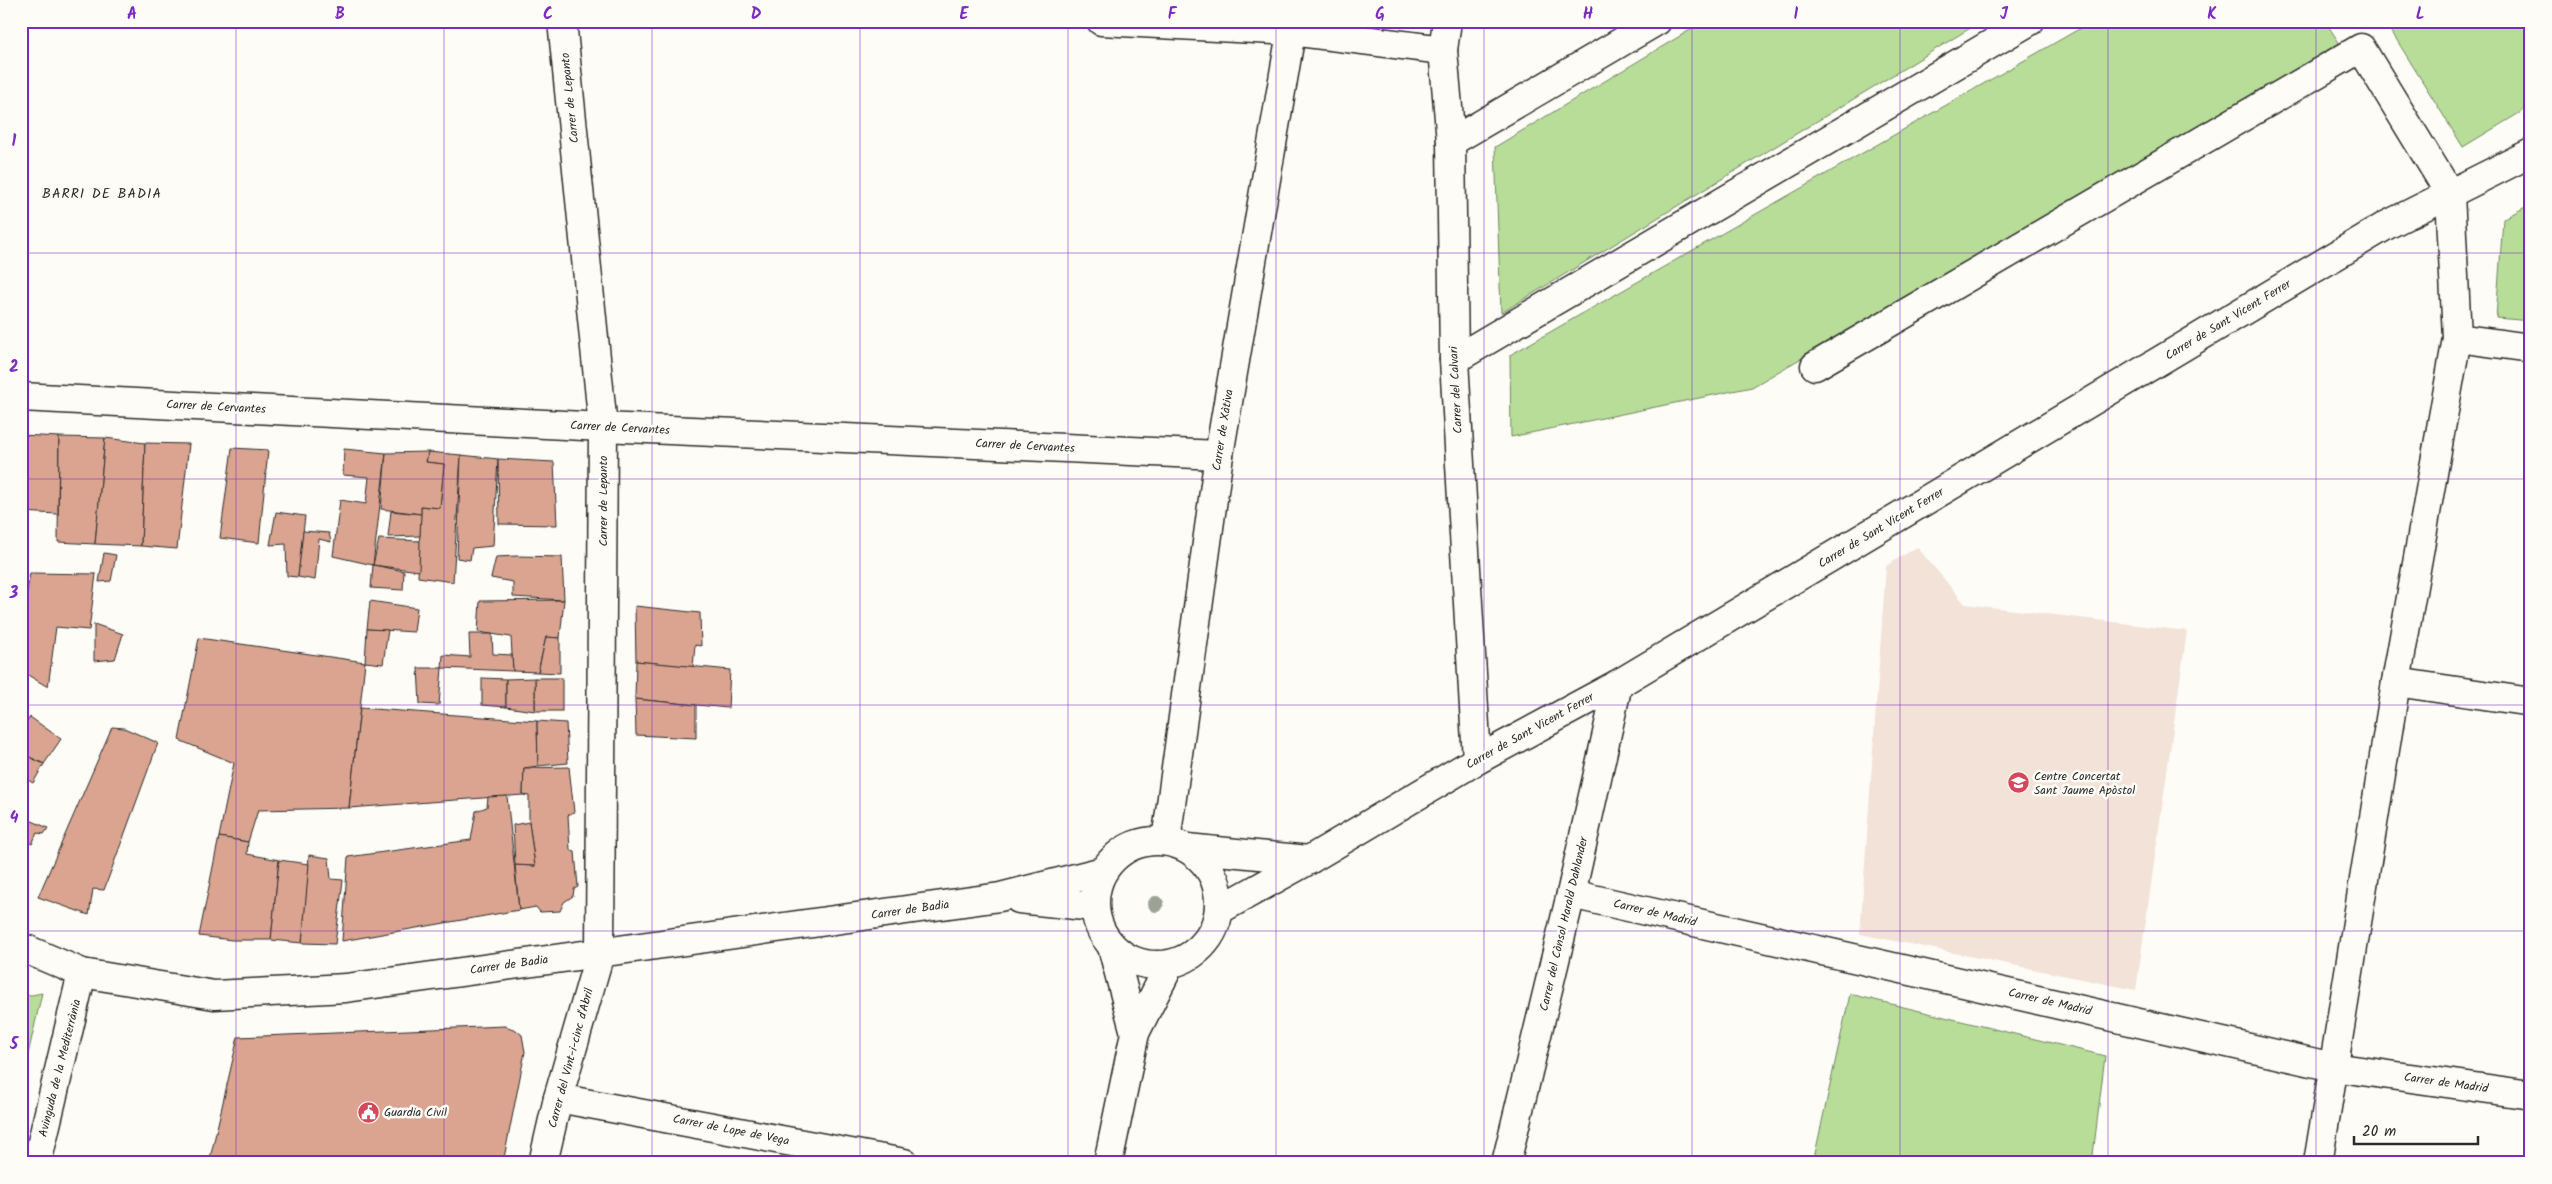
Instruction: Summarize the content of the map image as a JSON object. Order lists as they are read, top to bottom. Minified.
{"streets":{"street":["Carrer de Lepanto","Carrer de Sant Vicent Ferrer","Carrer del Calvari","Carrer de Cervantes","Carrer de Xàtiva","Carrer de Badia","Carrer de Madrid","Carrer del Cònsol Harald Dahlander","Carrer del Vint-i-cinc d'Abril","Avinguda de la Mediterrània","Carrer de Lope de Vega"]},"crossings":[["Carrer de Lepanto","Carrer de Cervantes"],["Carrer de Lepanto","Carrer de Badia"],["Carrer de Lepanto","Carrer del Vint-i-cinc d'Abril"],["Carrer de Sant Vicent Ferrer","Carrer del Calvari"],["Carrer de Sant Vicent Ferrer","Carrer de Xàtiva"],["Carrer de Sant Vicent Ferrer","Carrer de Badia"],["Carrer de Sant Vicent Ferrer","Carrer del Cònsol Harald Dahlander"],["Carrer de Cervantes","Carrer de Xàtiva"],["Carrer de Xàtiva","Carrer de Badia"],["Carrer de Badia","Carrer del Vint-i-cinc d'Abril"],["Carrer de Badia","Avinguda de la Mediterrània"],["Carrer de Madrid","Carrer del Cònsol Harald Dahlander"],["Carrer del Vint-i-cinc d'Abril","Carrer de Lope de Vega"]],"districts":["BARRI DE BADIA"],"places":{"school or university":["Centre Concertat Sant Jaume Apòstol"],"public building":["Guardia Civil"]},"scale_bar":"20 m","grid":{"columns":["A","B","C","D","E","F","G","H","I","J","K","L"],"rows":["1","2","3","4","5"]}}
